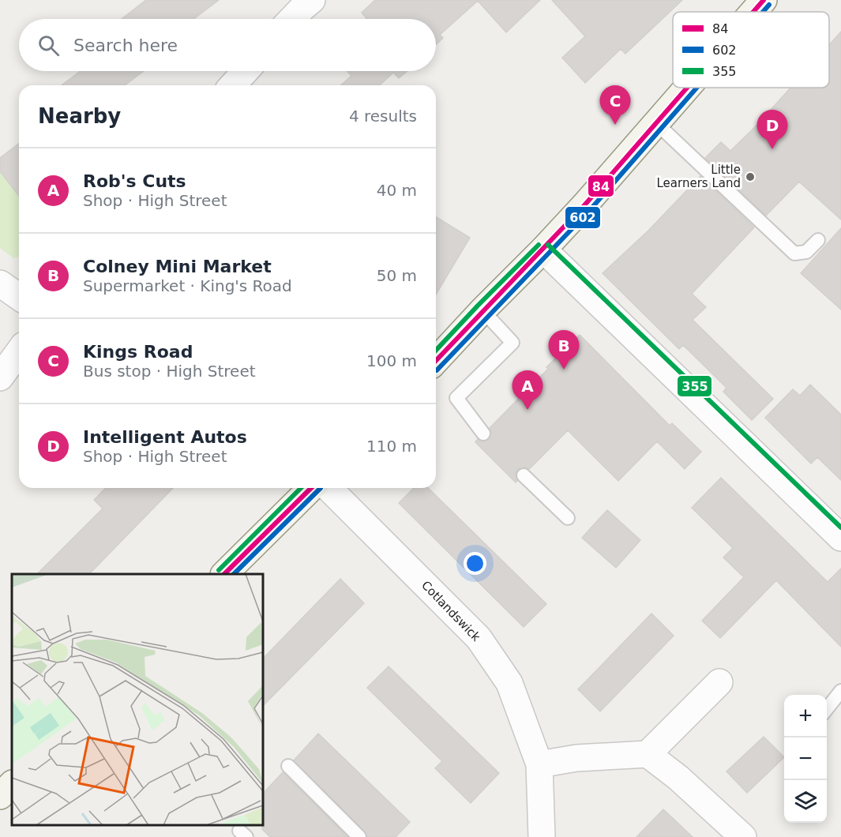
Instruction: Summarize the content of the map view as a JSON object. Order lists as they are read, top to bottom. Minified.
{"streets":{"street":["Cotlandswick"]},"places":["Little Learners Land"],"lines":["transit line 84","transit line 602","transit line 355"],"legend":["84","602","355"],"page":{"search":"Search here","pins":["C","D","B","A"],"heading":["Nearby","4 results"],"list":[{"mark":"A","name":"Rob's Cuts","note":"Shop · High Street","value":"40 m"},{"mark":"B","name":"Colney Mini Market","note":"Supermarket · King's Road","value":"50 m"},{"mark":"C","name":"Kings Road","note":"Bus stop · High Street","value":"100 m"},{"mark":"D","name":"Intelligent Autos","note":"Shop · High Street","value":"110 m"}],"map_buttons":["+","−"]}}
